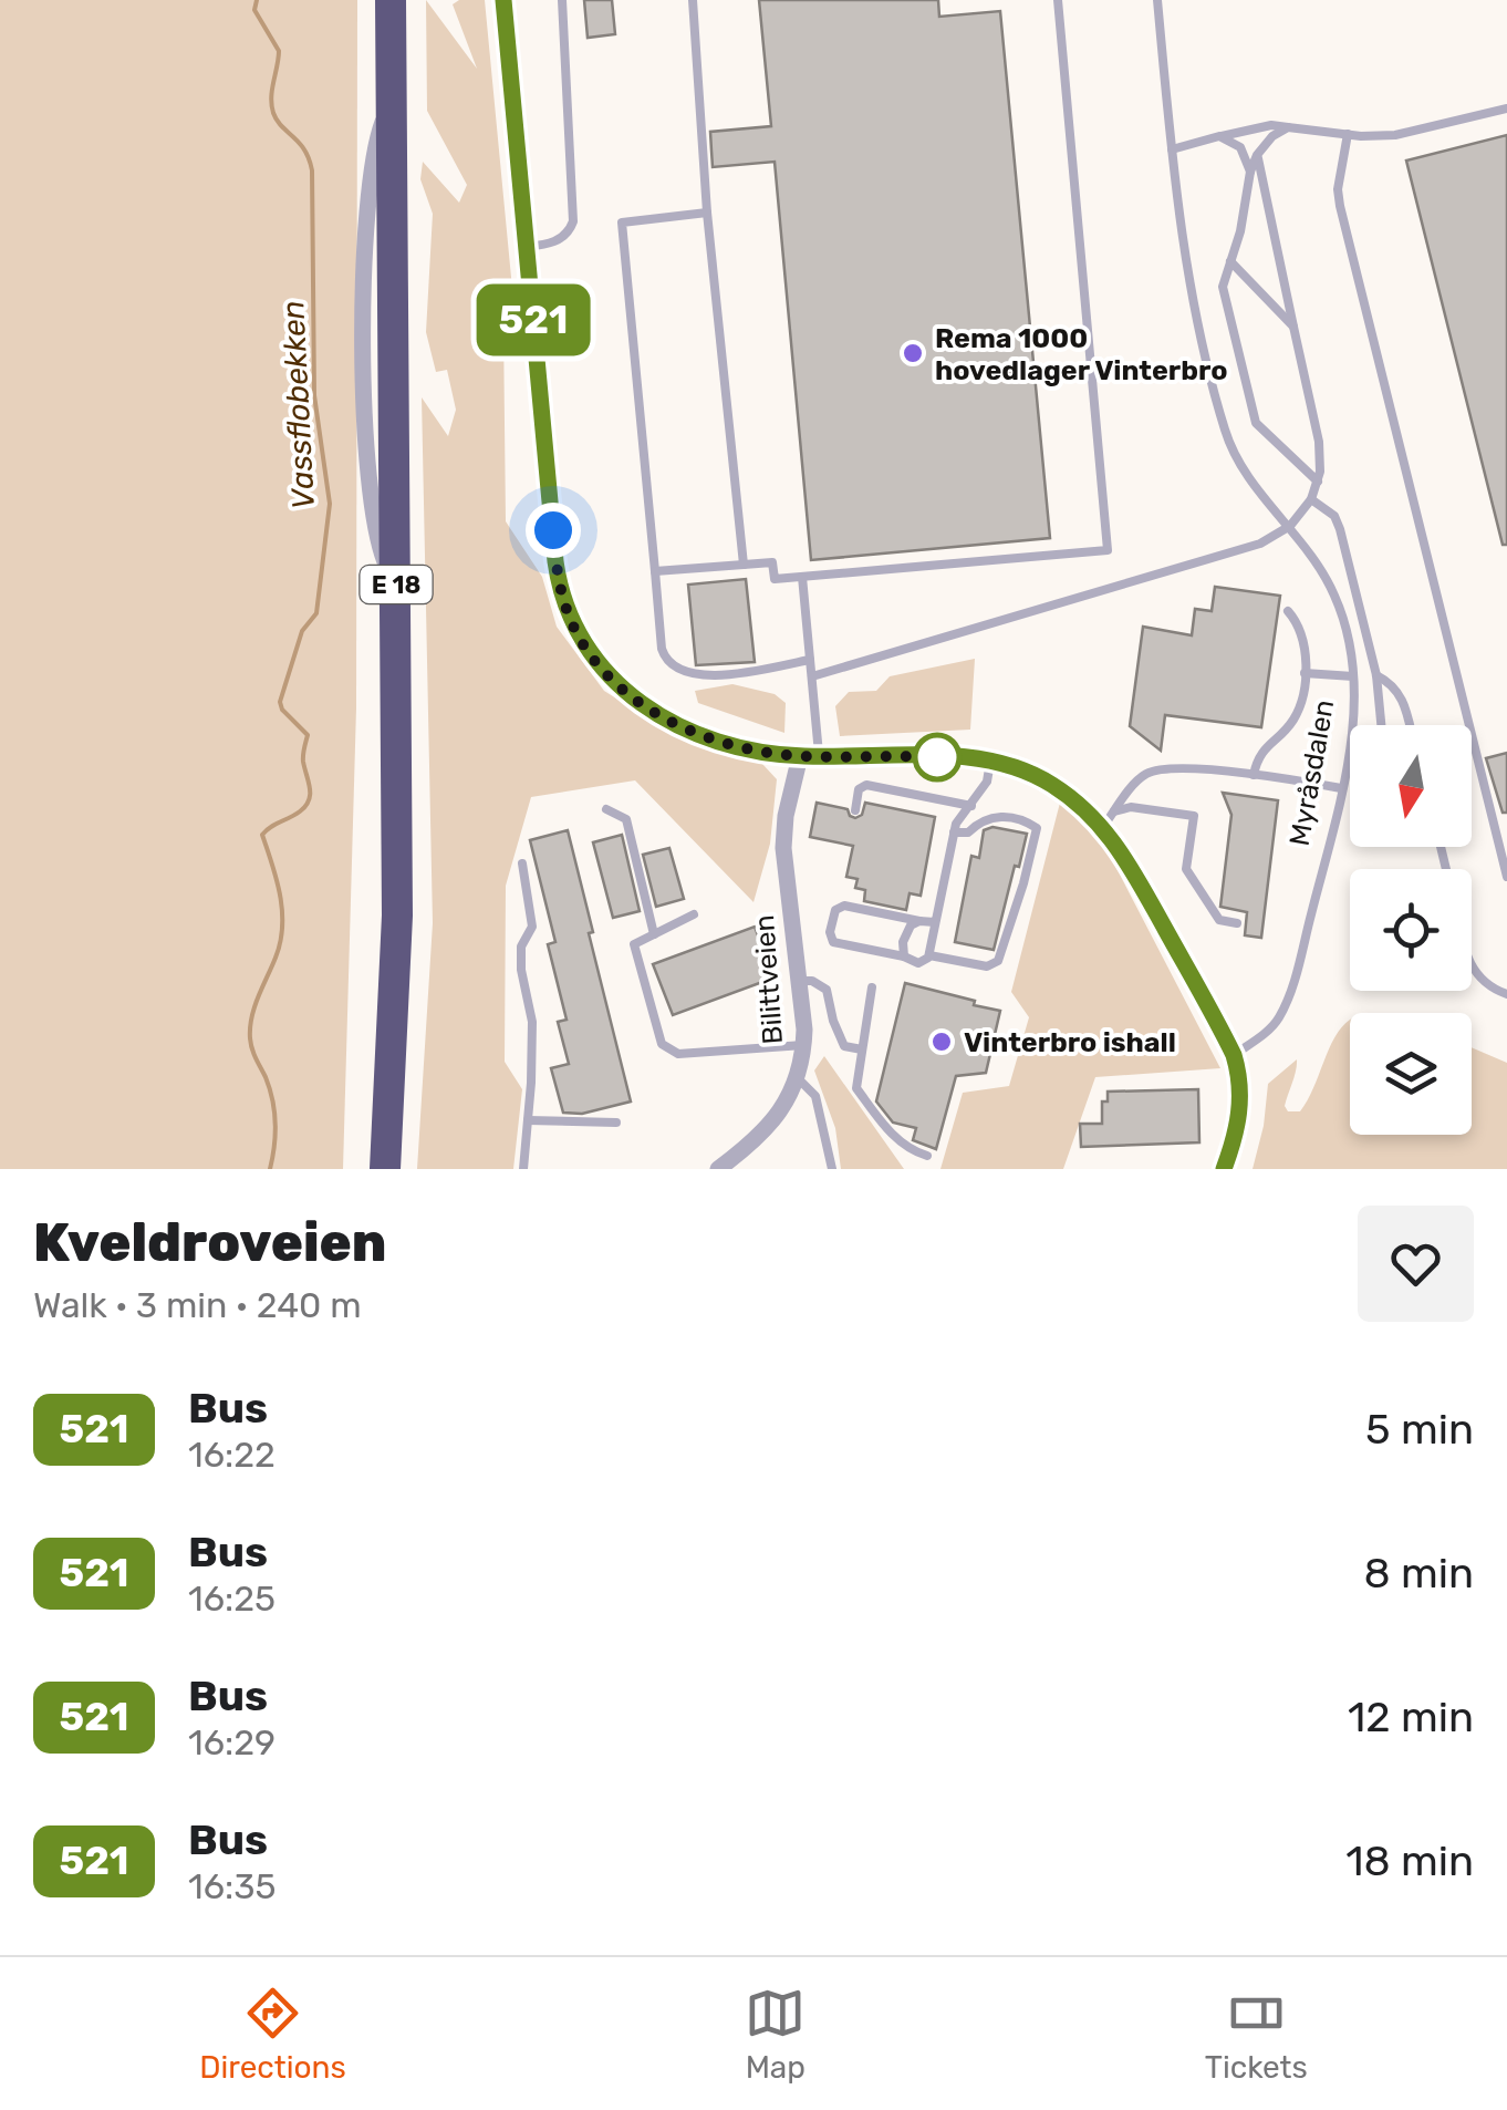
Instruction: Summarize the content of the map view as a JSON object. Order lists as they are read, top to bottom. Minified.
{"streets":{"highway":["E 18"],"street":["Bilittveien"],"lane":["Myråsdalen"]},"water":["Vassflobekken"],"places":["Rema 1000 hovedlager Vinterbro","Vinterbro ishall"],"lines":["bus line 521"],"north":"bottom","page":{"on_map":"521","heading":["Kveldroveien","Walk · 3 min · 240 m"],"list":[{"mark":"521","name":"Bus","note":"16:22","value":"5 min"},{"mark":"521","name":"Bus","note":"16:25","value":"8 min"},{"mark":"521","name":"Bus","note":"16:29","value":"12 min"},{"mark":"521","name":"Bus","note":"16:35","value":"18 min"}],"tabs":["Directions","Map","Tickets"]}}
